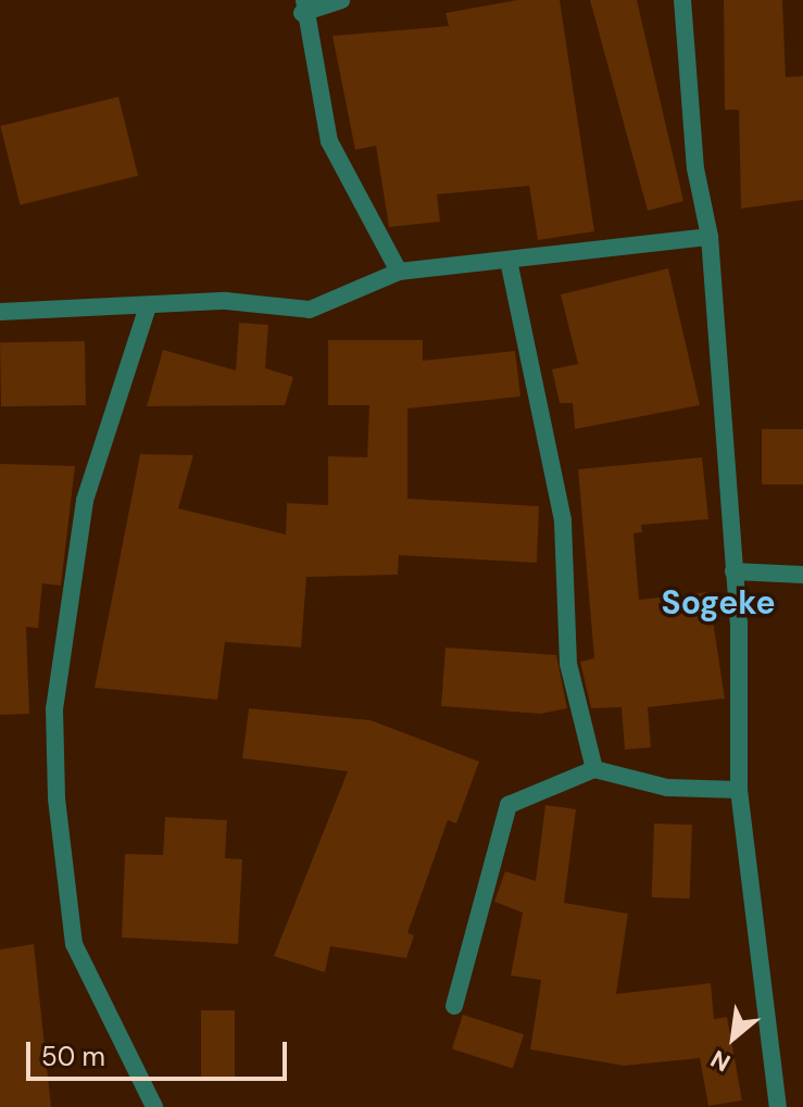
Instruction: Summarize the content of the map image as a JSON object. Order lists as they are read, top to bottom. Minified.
{"districts":["Sogeke"],"scale_bar":"50 m","north":"bottom left"}
